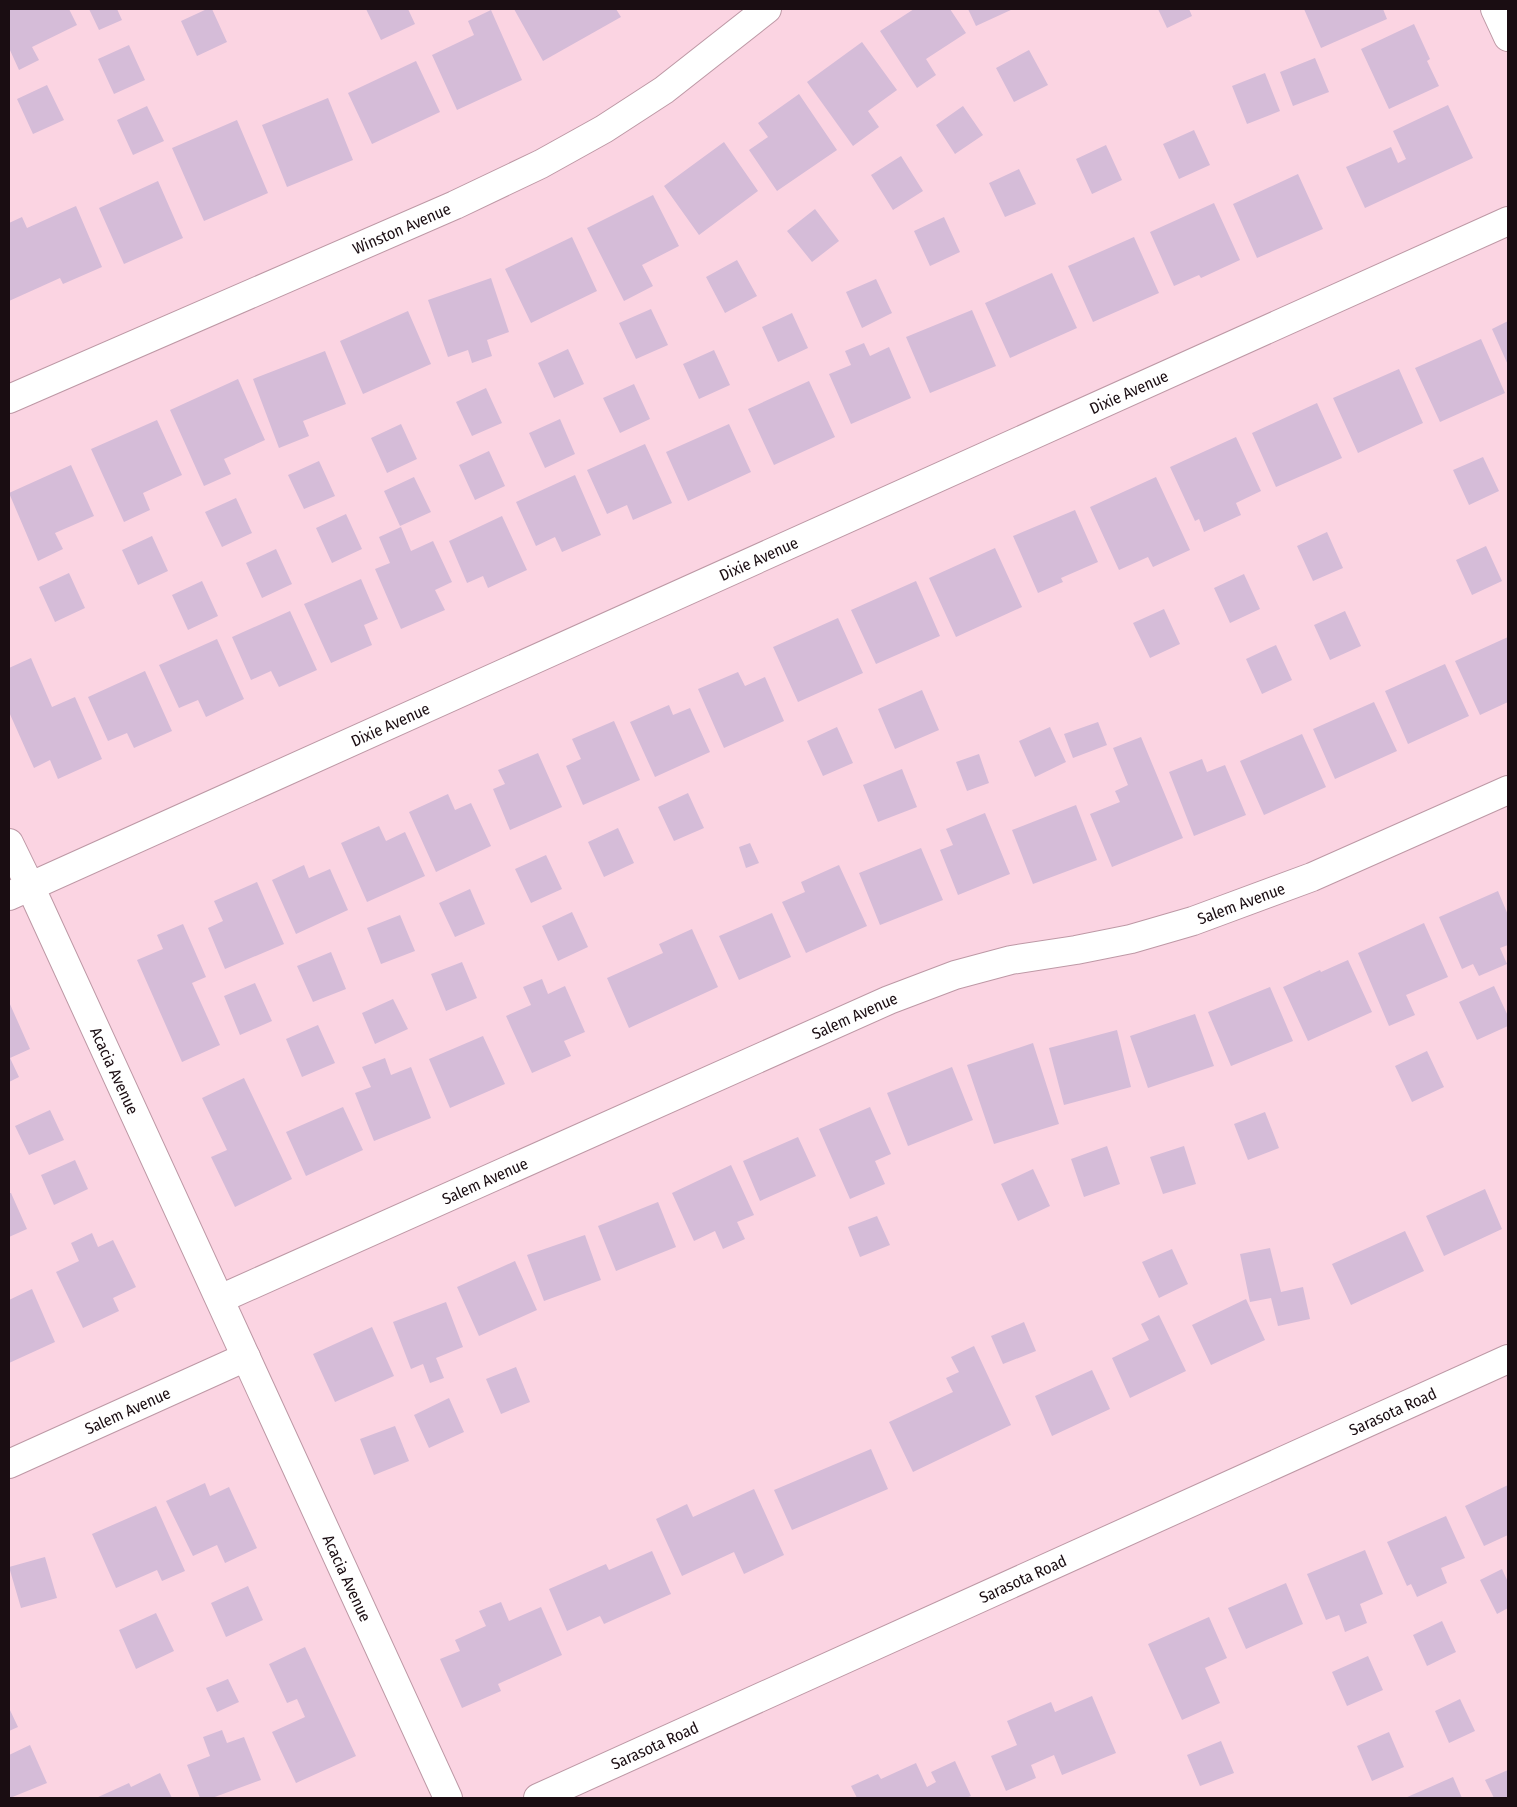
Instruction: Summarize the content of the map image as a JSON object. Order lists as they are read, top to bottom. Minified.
{"streets":{"street":["Winston Avenue","Dixie Avenue","Salem Avenue","Acacia Avenue","Sarasota Road"]},"crossings":[["Dixie Avenue","Acacia Avenue"],["Salem Avenue","Acacia Avenue"]]}
